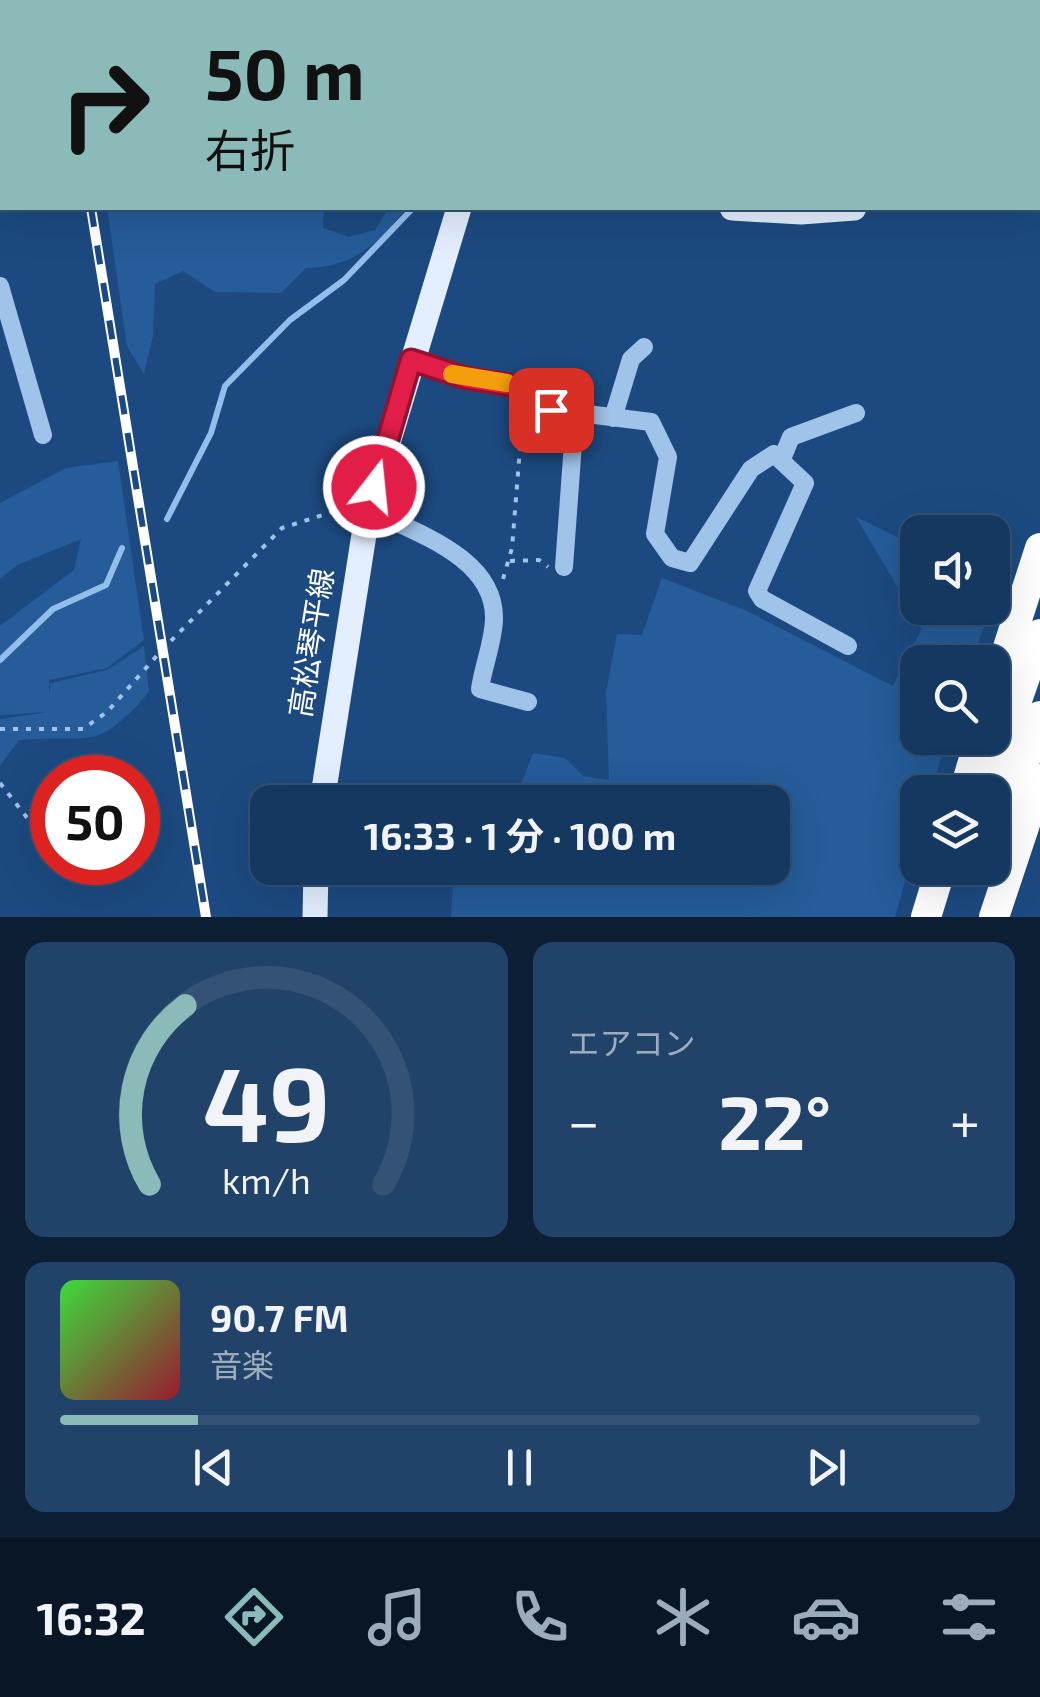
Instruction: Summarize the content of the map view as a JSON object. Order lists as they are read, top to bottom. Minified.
{"streets":{"main road":["高松琴平線"]},"page":{"turn":["50 m","右折"],"limit":"50","trip":"16:33 · 1 分 · 100 m","tile":"エアコン","heat":["−","22°","+"],"song":["90.7 FM","音楽"],"tabs":"16:32","gauge":["49","km/h"]}}
